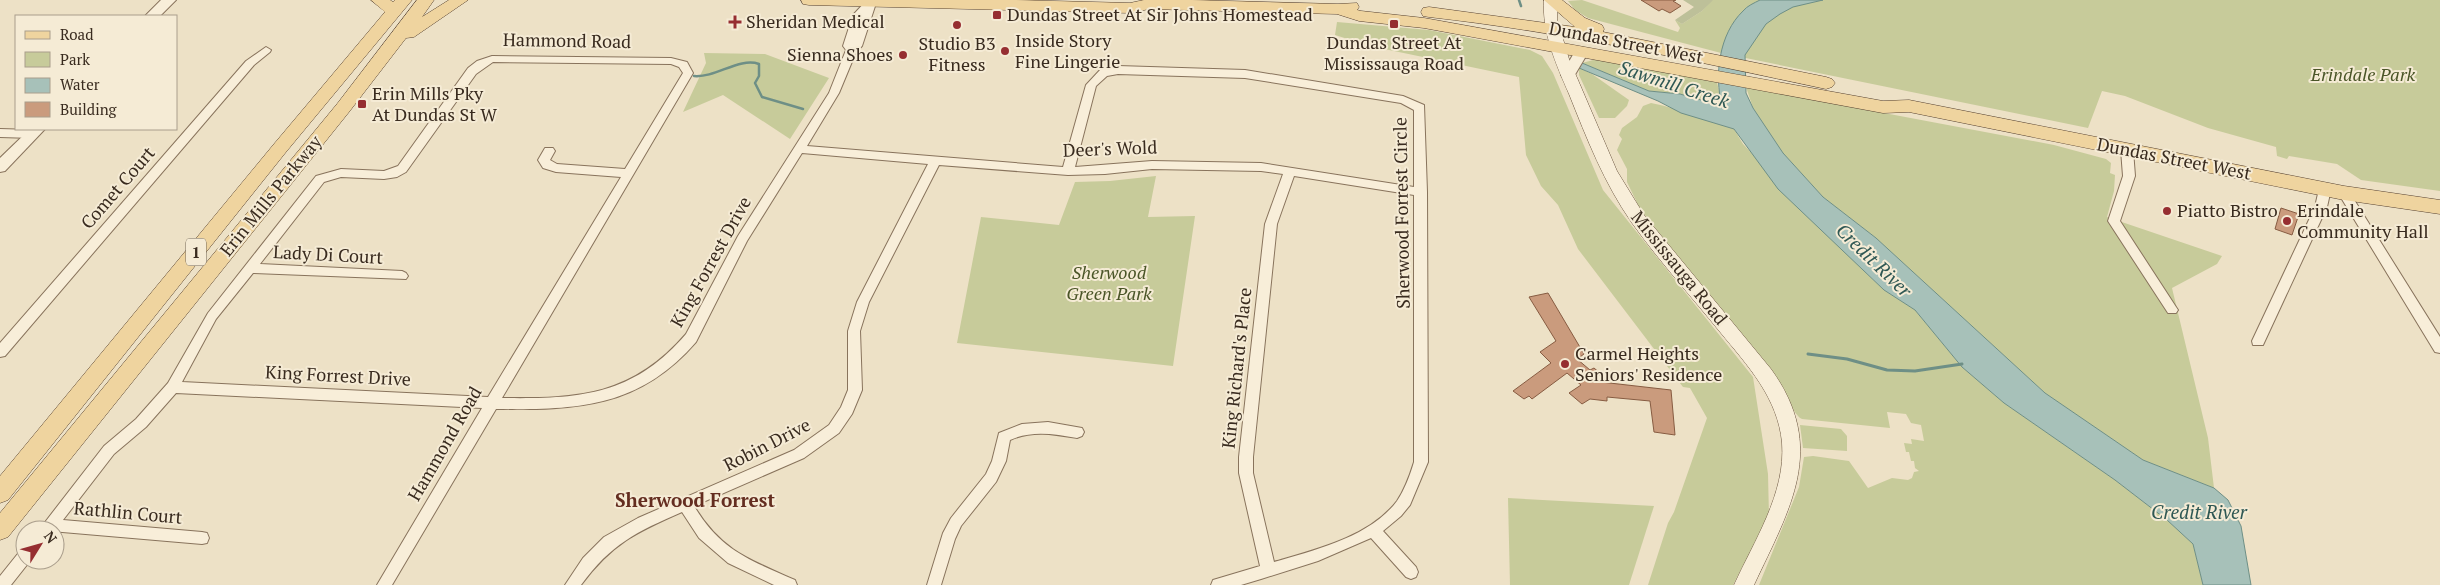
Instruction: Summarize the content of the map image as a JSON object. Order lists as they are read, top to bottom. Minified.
{"streets":{"main road":["Dundas Street West","Erin Mills Parkway","1","Mississauga Road"],"street":["Hammond Road","Deer's Wold","Comet Court","Sherwood Forrest Circle","Lady Di Court","King Forrest Drive","King Richard's Place","Robin Drive","Rathlin Court"]},"crossings":[["Hammond Road","Lady Di Court"],["Hammond Road","King Forrest Drive"],["Dundas Street West","King Forrest Drive"],["Dundas Street West","Mississauga Road"],["Deer's Wold","Sherwood Forrest Circle"],["Deer's Wold","King Forrest Drive"],["Deer's Wold","King Richard's Place"],["Deer's Wold","Robin Drive"],["Sherwood Forrest Circle","King Richard's Place"]],"districts":["Sherwood Forrest"],"water":["Sawmill Creek","Credit River"],"parks":["Erindale Park","Sherwood Green Park"],"places":{"transit":["Dundas Street At Sir Johns Homestead","Dundas Street At Mississauga Road","Erin Mills Pky At Dundas St W"],"health":["Sheridan Medical"],"other":["Studio B3 Fitness","Inside Story Fine Lingerie","Sienna Shoes","Piatto Bistro","Erindale Community Hall","Carmel Heights Seniors' Residence"]},"legend":["Road","Park","Water","Building"],"north":"top right"}
